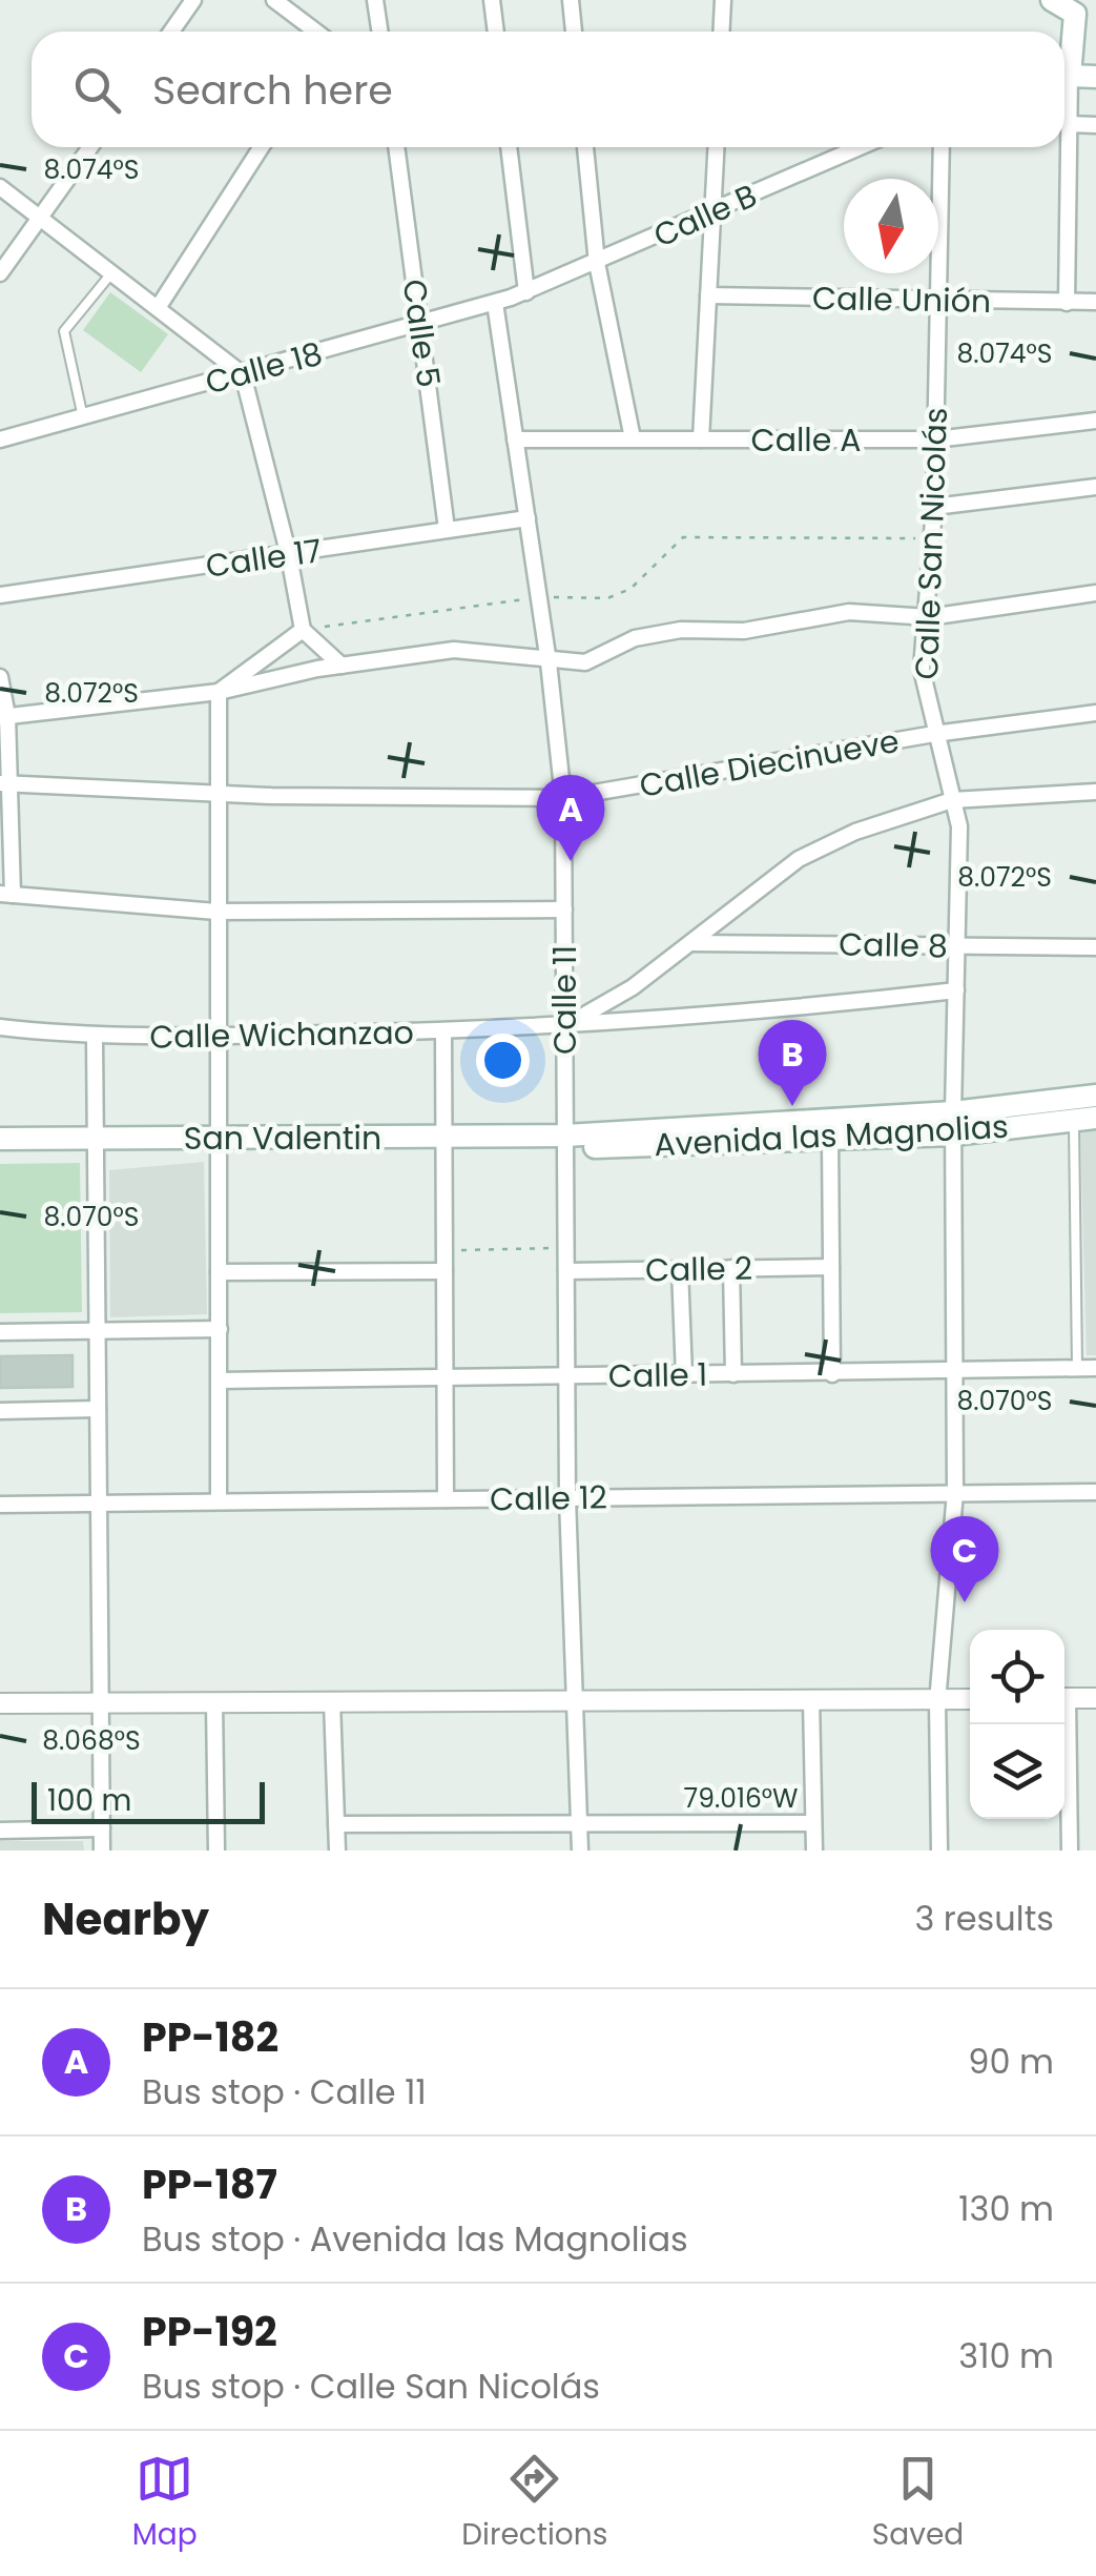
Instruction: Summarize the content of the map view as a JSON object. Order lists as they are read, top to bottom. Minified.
{"streets":{"main road":["Avenida las Magnolias","San Valentin"],"street":["Calle B","Calle Unión","Calle 5","Calle 18","Calle A","Calle San Nicolás","Calle 17","Calle Diecinueve","Calle 8","Calle 11","Calle Wichanzao","Calle 2","Calle 1","Calle 12"]},"crossings":[["Calle B","Calle 18"],["Calle Unión","Calle San Nicolás"],["Calle 5","Calle 18"],["Calle 5","Calle 17"],["Calle 18","Calle 11"],["Calle A","Calle San Nicolás"],["Calle A","Calle 11"],["Calle San Nicolás","Calle Diecinueve"],["Calle San Nicolás","Calle 8"],["Calle San Nicolás","Calle Wichanzao"],["Calle San Nicolás","Avenida las Magnolias"],["Calle San Nicolás","Calle 1"],["Calle San Nicolás","Calle 12"],["Calle 17","Calle 11"],["Calle Diecinueve","Calle 11"],["Calle 11","Calle Wichanzao"],["Calle 11","Avenida las Magnolias"],["Calle 11","San Valentin"],["Calle 11","Calle 2"],["Calle 11","Calle 1"],["Calle 11","Calle 12"],["Avenida las Magnolias","San Valentin"]],"scale_bar":"100 m","north":"bottom","page":{"search":"Search here","pins":["A","B","C"],"scale":"100 m","heading":["Nearby","3 results"],"list":[{"mark":"A","name":"PP-182","note":"Bus stop · Calle 11","value":"90 m"},{"mark":"B","name":"PP-187","note":"Bus stop · Avenida las Magnolias","value":"130 m"},{"mark":"C","name":"PP-192","note":"Bus stop · Calle San Nicolás","value":"310 m"}],"nav":["Map","Directions","Saved"]},"coordinates":["8.074°S","8.072°S","8.070°S","8.068°S","79.016°W"]}
